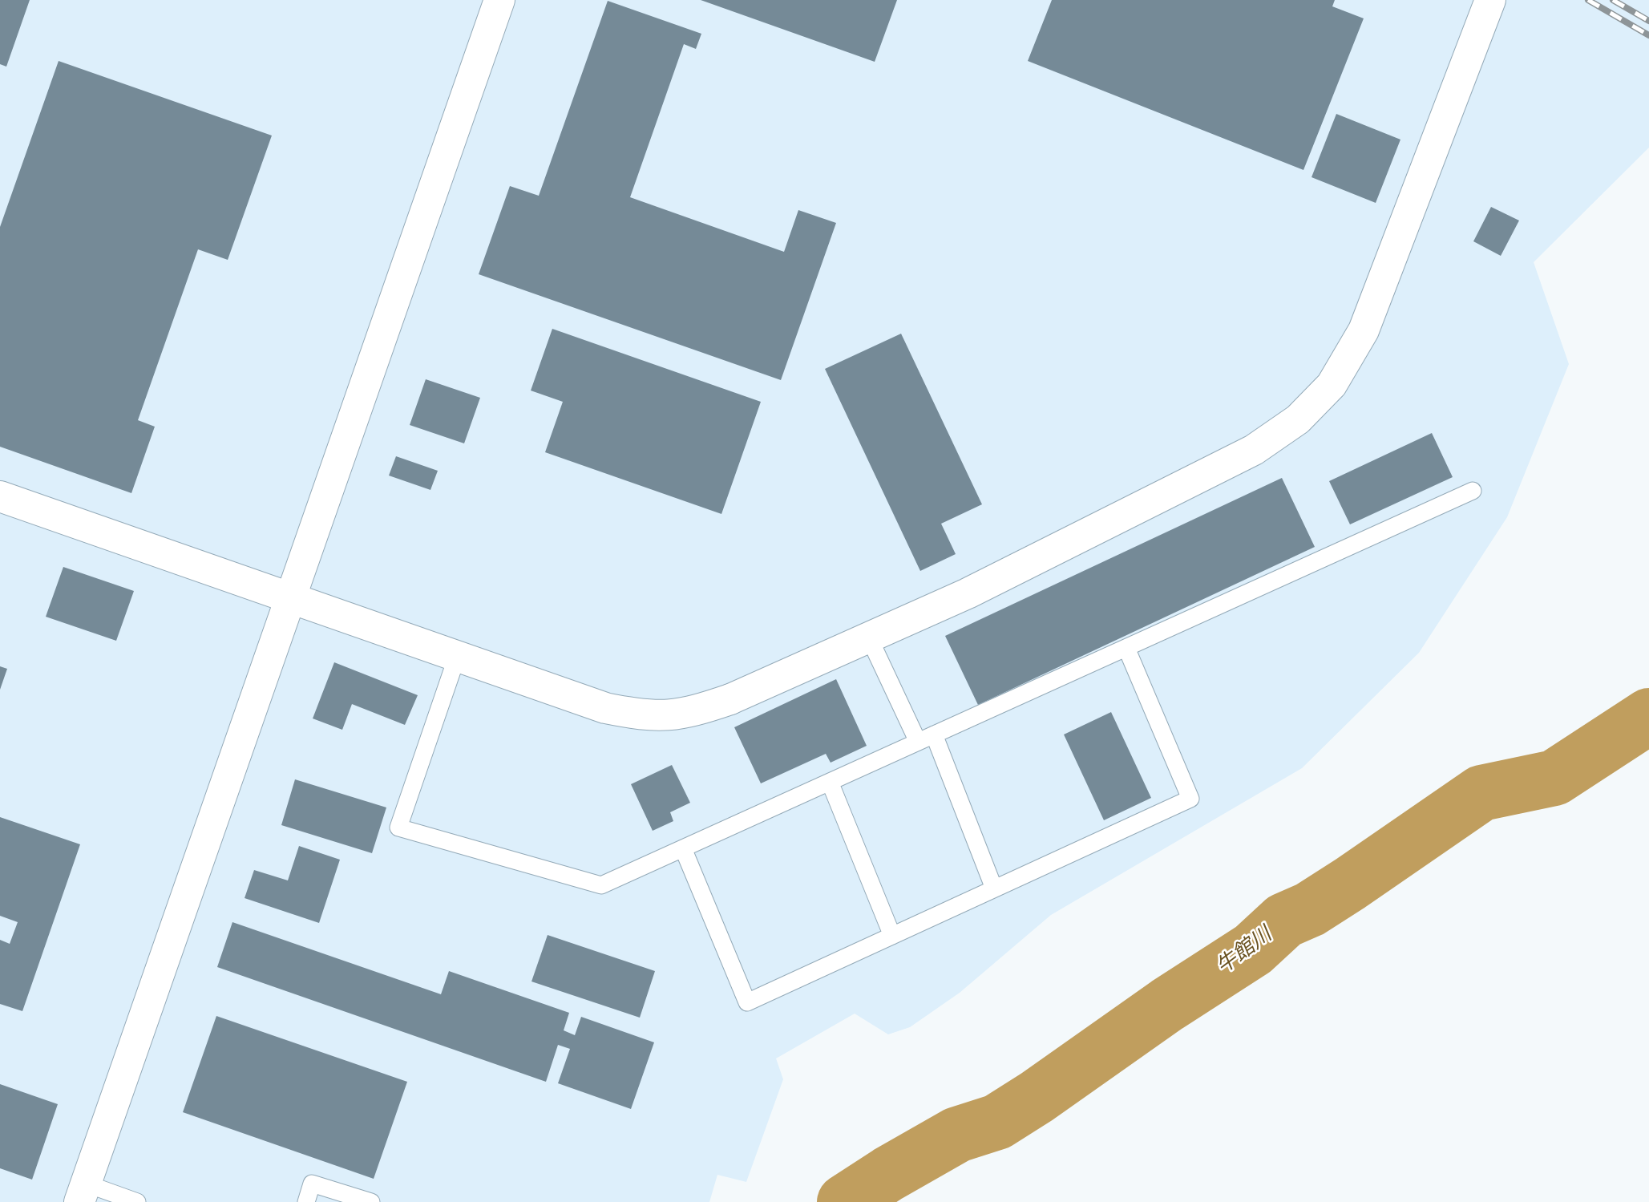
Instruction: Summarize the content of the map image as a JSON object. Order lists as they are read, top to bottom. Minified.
{"water":["牛館川"]}
